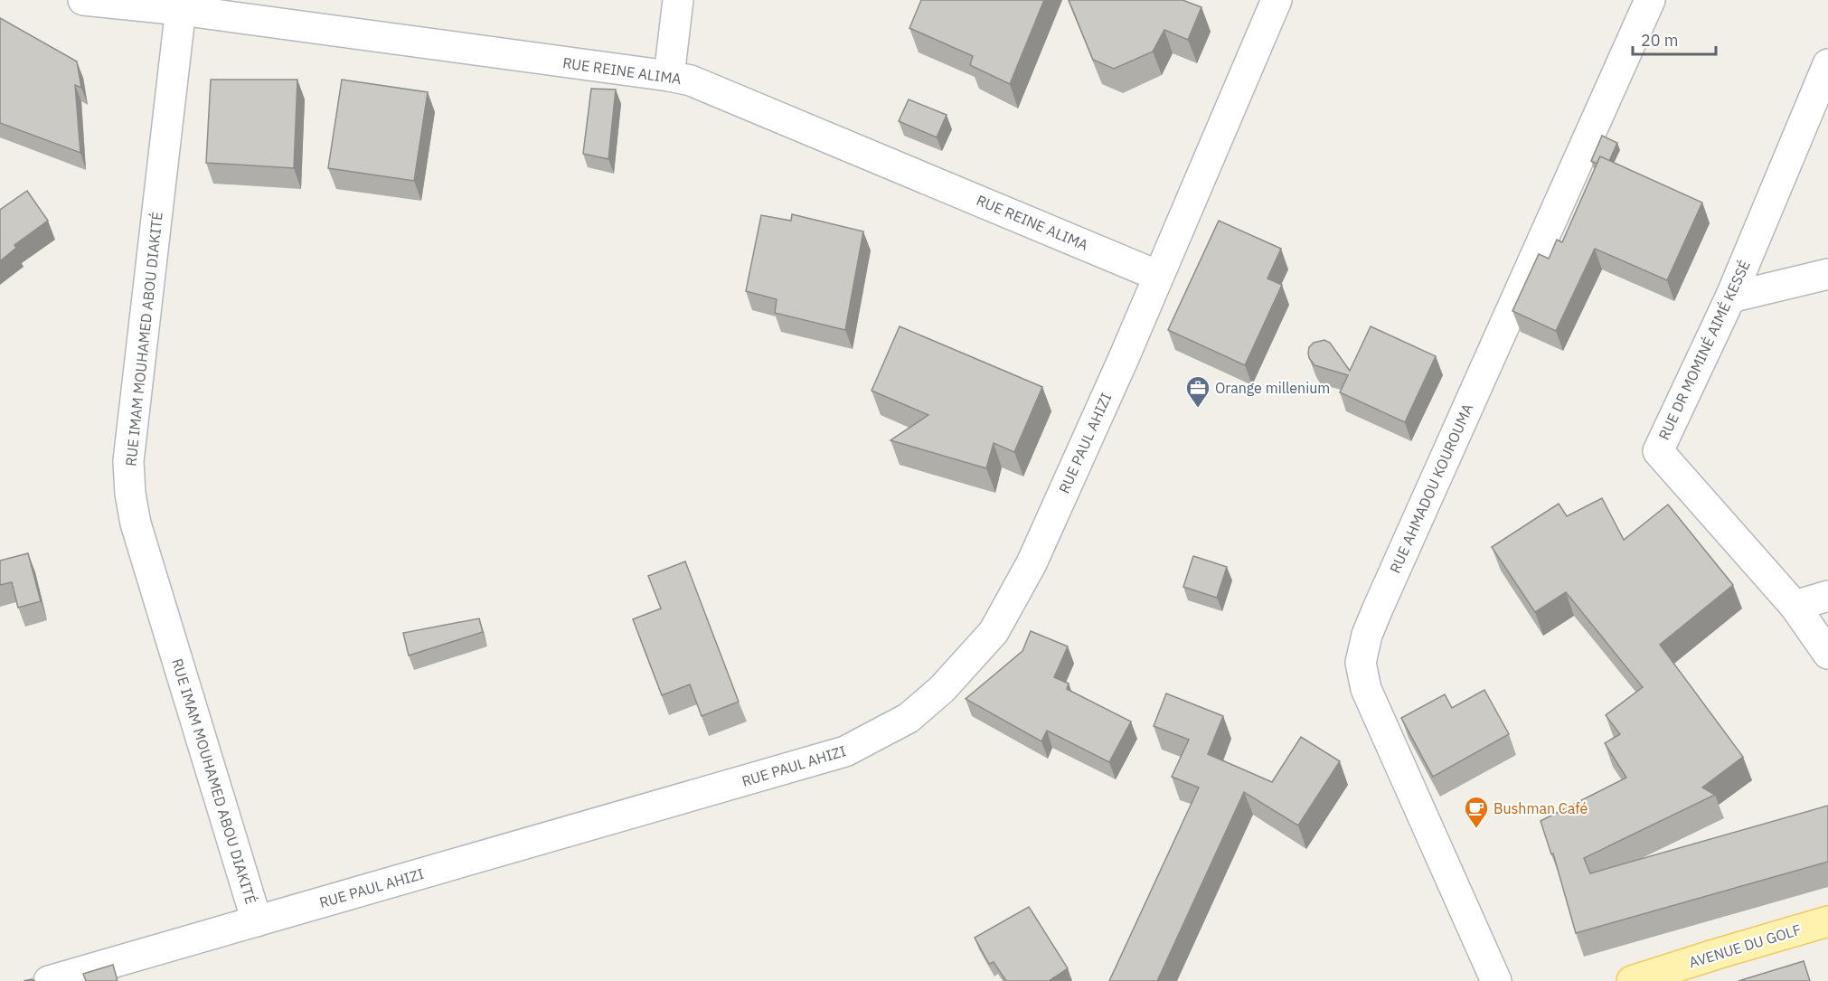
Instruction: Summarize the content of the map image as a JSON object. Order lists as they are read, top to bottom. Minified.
{"streets":{"main road":["AVENUE DU GOLF"],"street":["RUE REINE ALIMA","RUE IMAM MOUHAMED ABOU DIAKITÉ","RUE DR MOMINÉ AIMÉ KESSÉ","RUE PAUL AHIZI","RUE AHMADOU KOUROUMA"]},"crossings":[["RUE REINE ALIMA","RUE IMAM MOUHAMED ABOU DIAKITÉ"],["RUE REINE ALIMA","RUE PAUL AHIZI"],["RUE IMAM MOUHAMED ABOU DIAKITÉ","RUE PAUL AHIZI"]],"places":{"office":["Orange millenium"],"cafe":["Bushman Café"]},"scale_bar":"20 m"}
